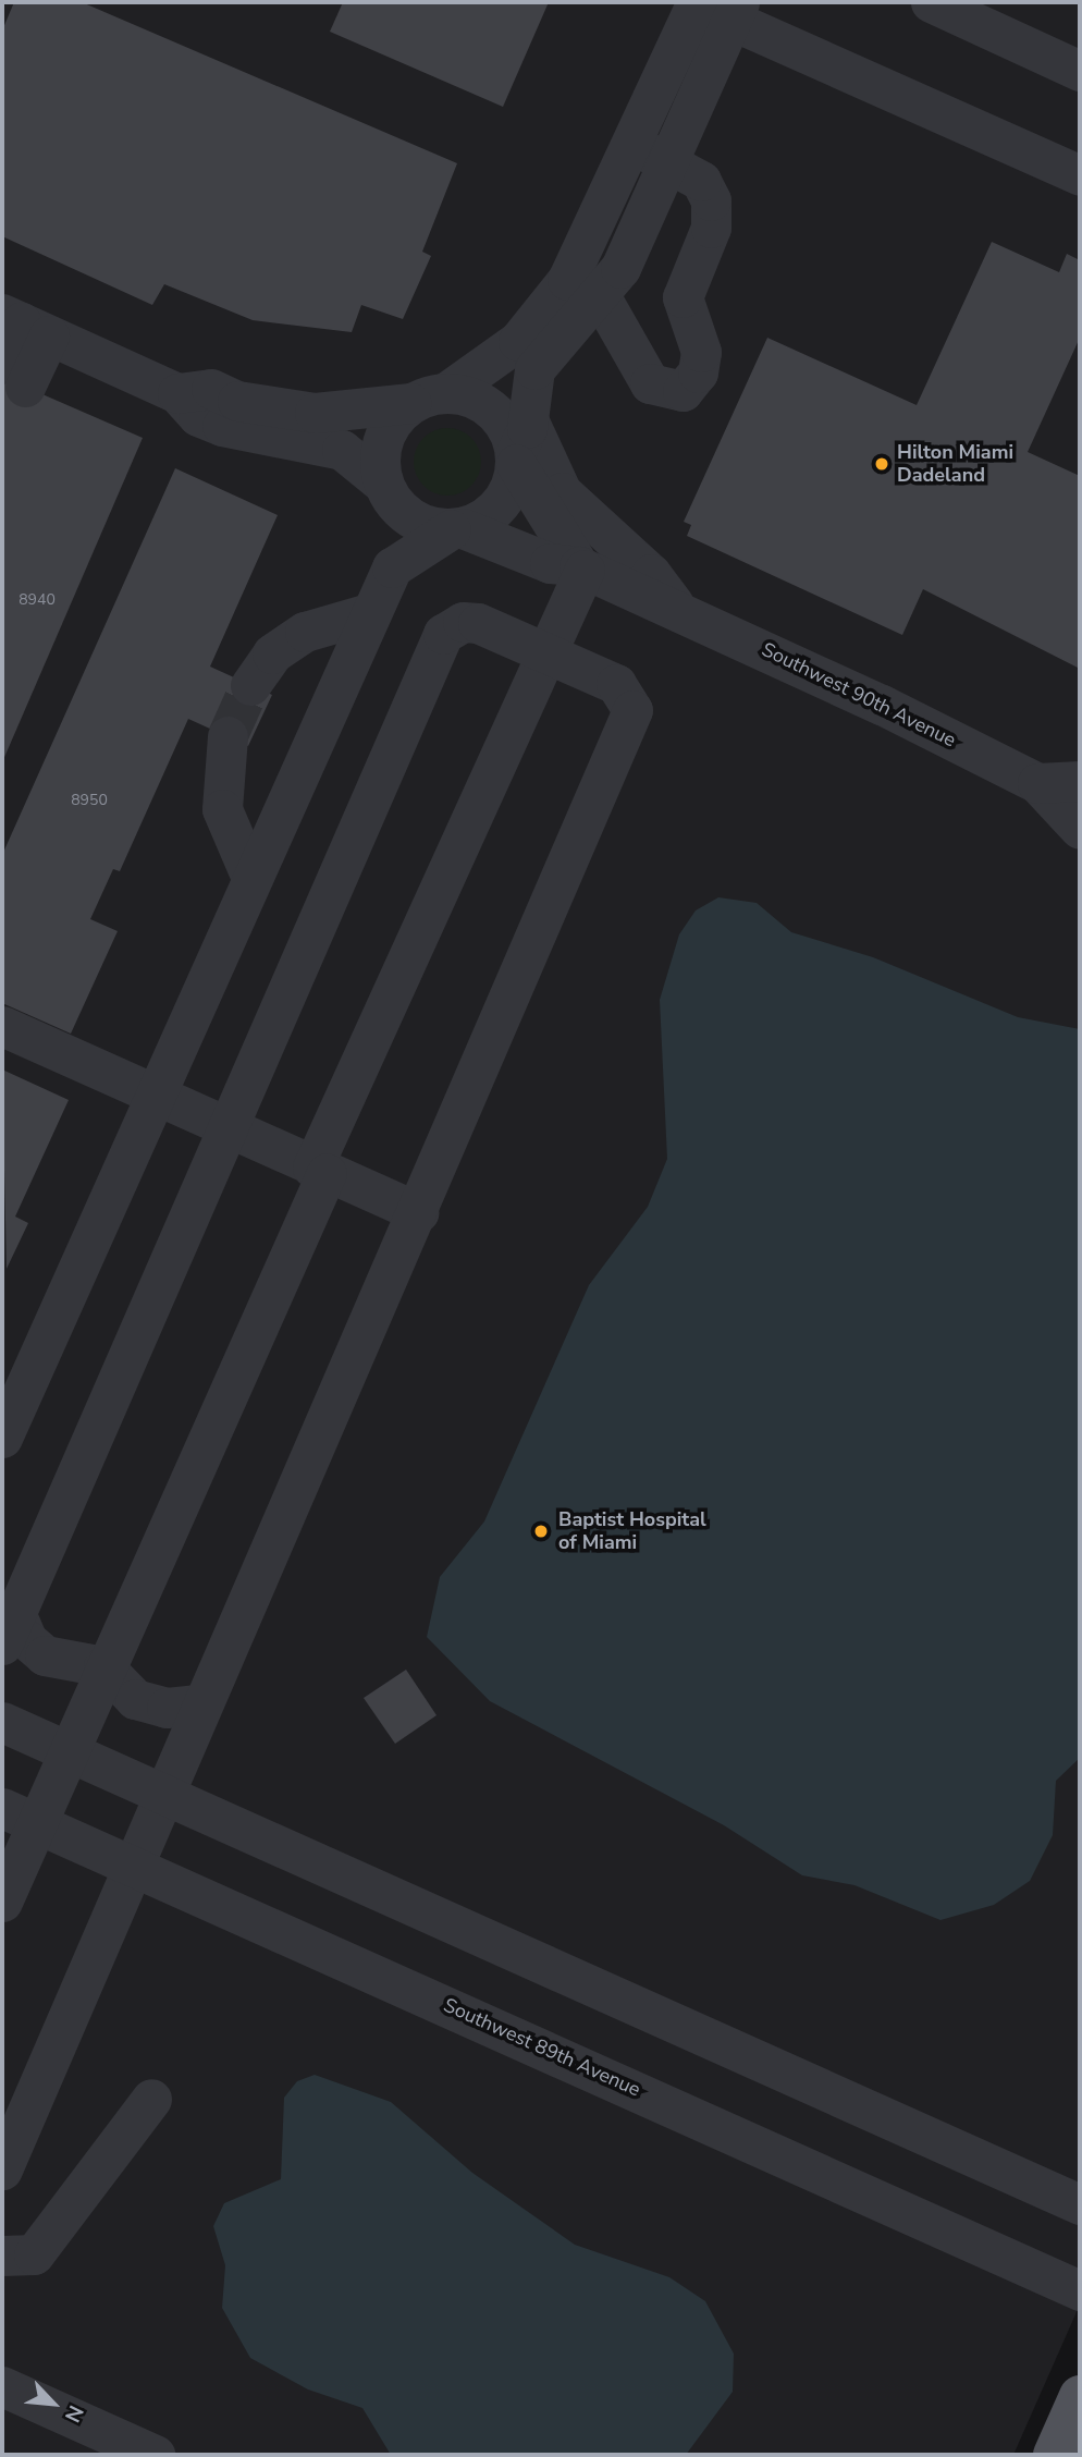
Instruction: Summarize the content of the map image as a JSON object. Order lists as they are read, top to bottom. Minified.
{"streets":{"street":["Southwest 90th Avenue","Southwest 89th Avenue"]},"places":["Hilton Miami Dadeland","Baptist Hospital of Miami"],"house_numbers":["8940","8950"],"north":"bottom right"}
